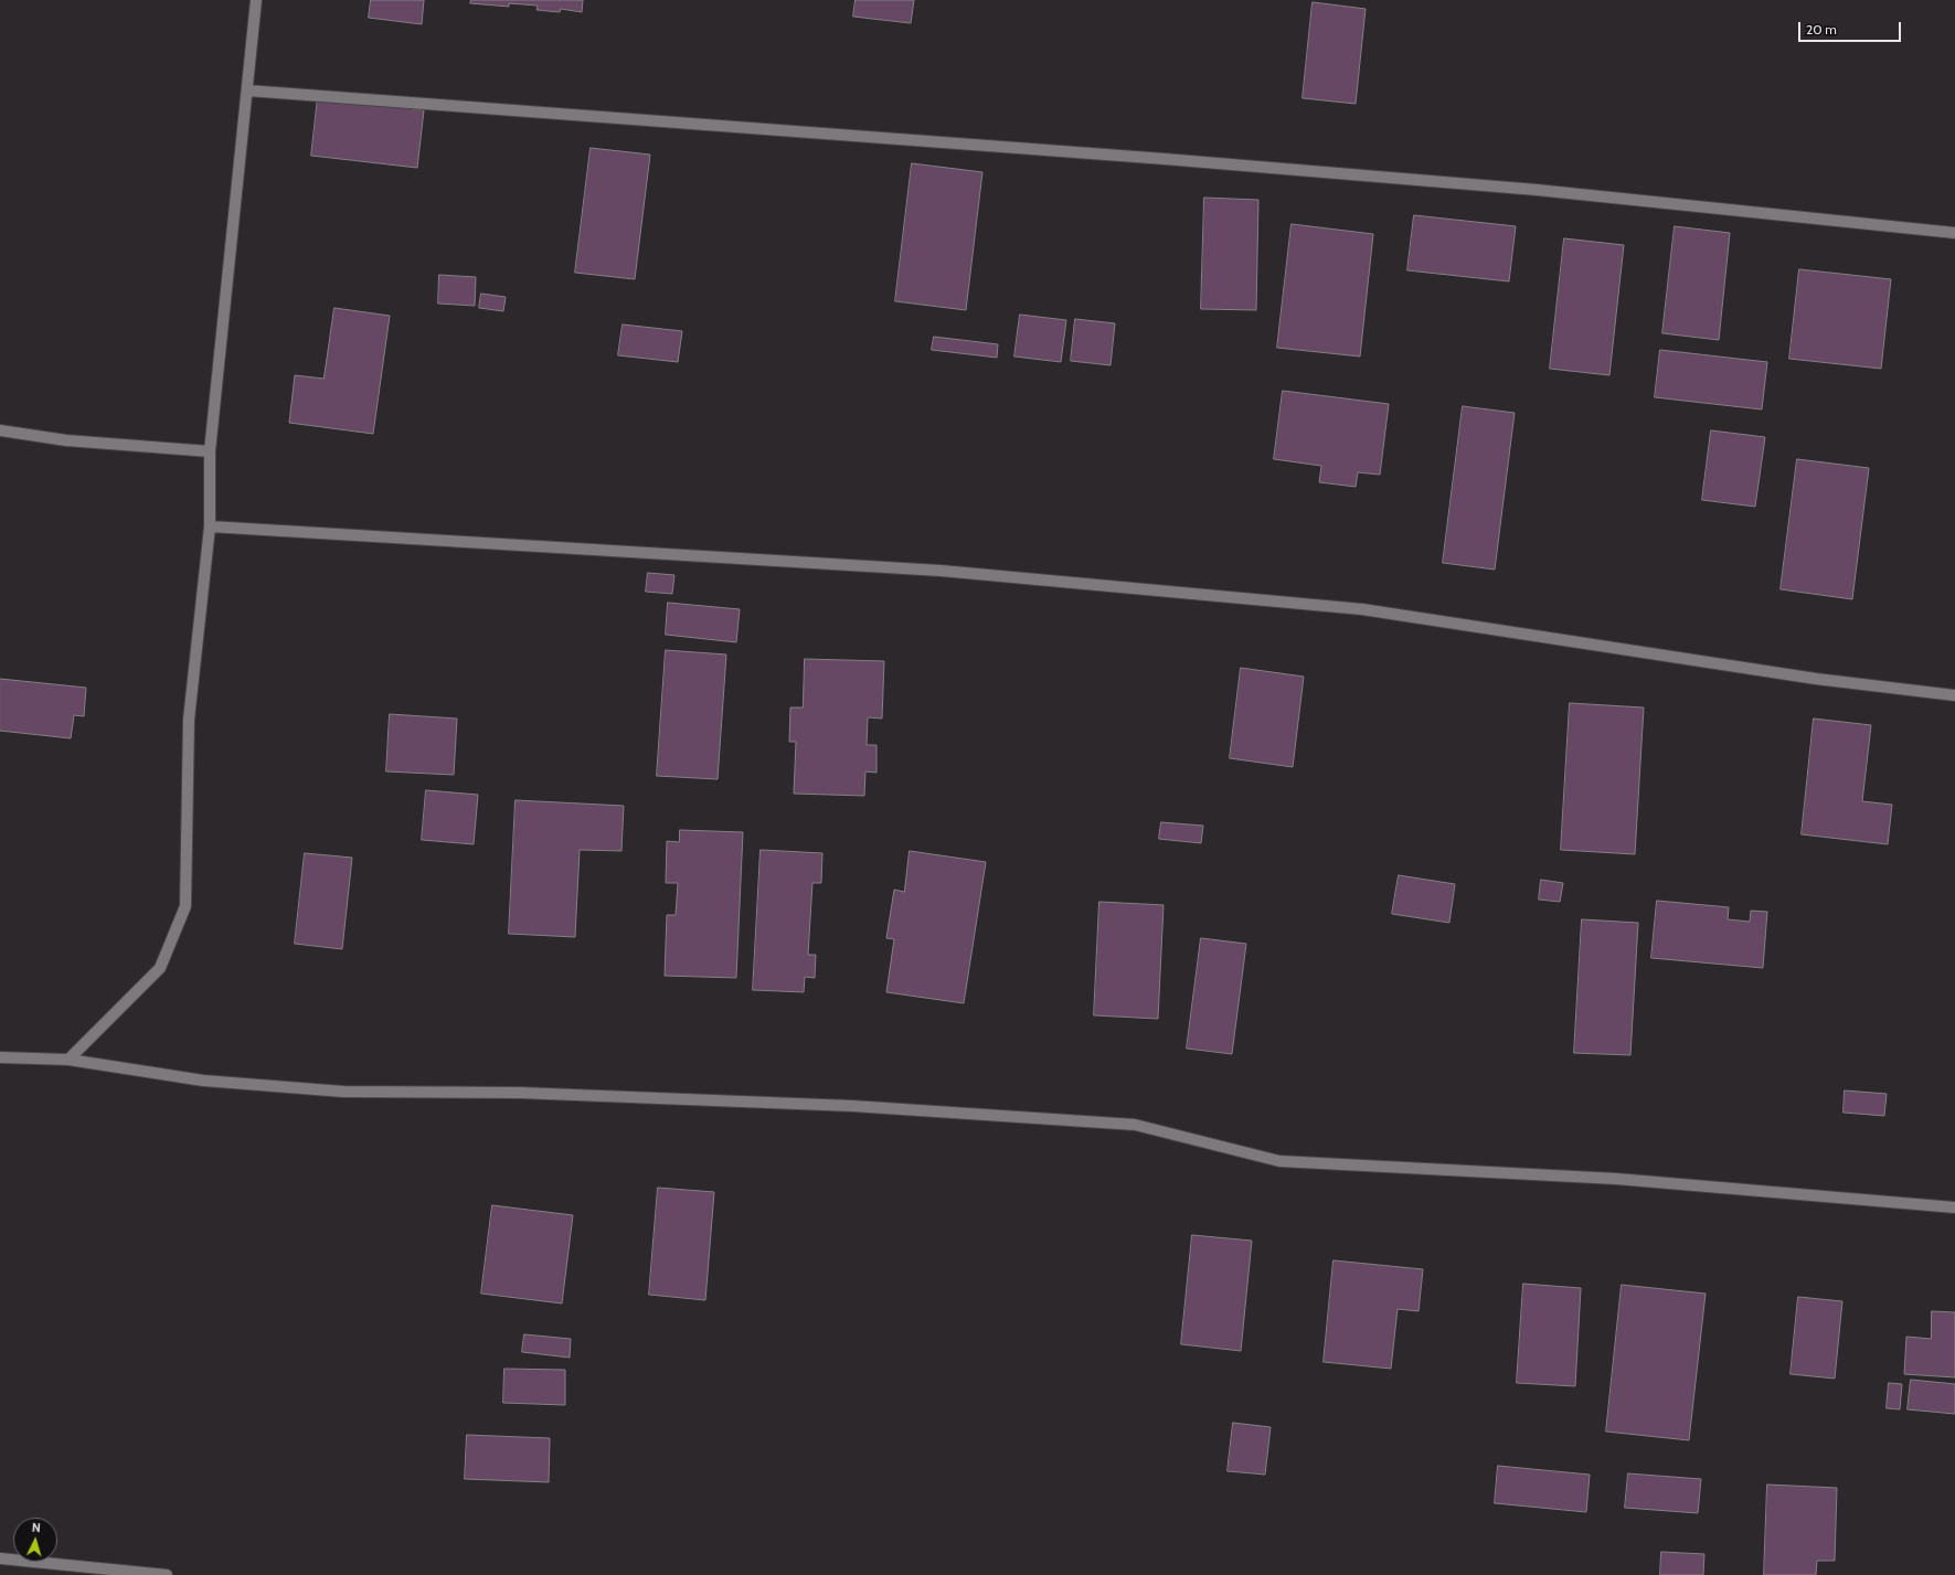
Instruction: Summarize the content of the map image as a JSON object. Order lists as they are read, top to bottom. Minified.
{"scale_bar":"20 m","north":"top"}
